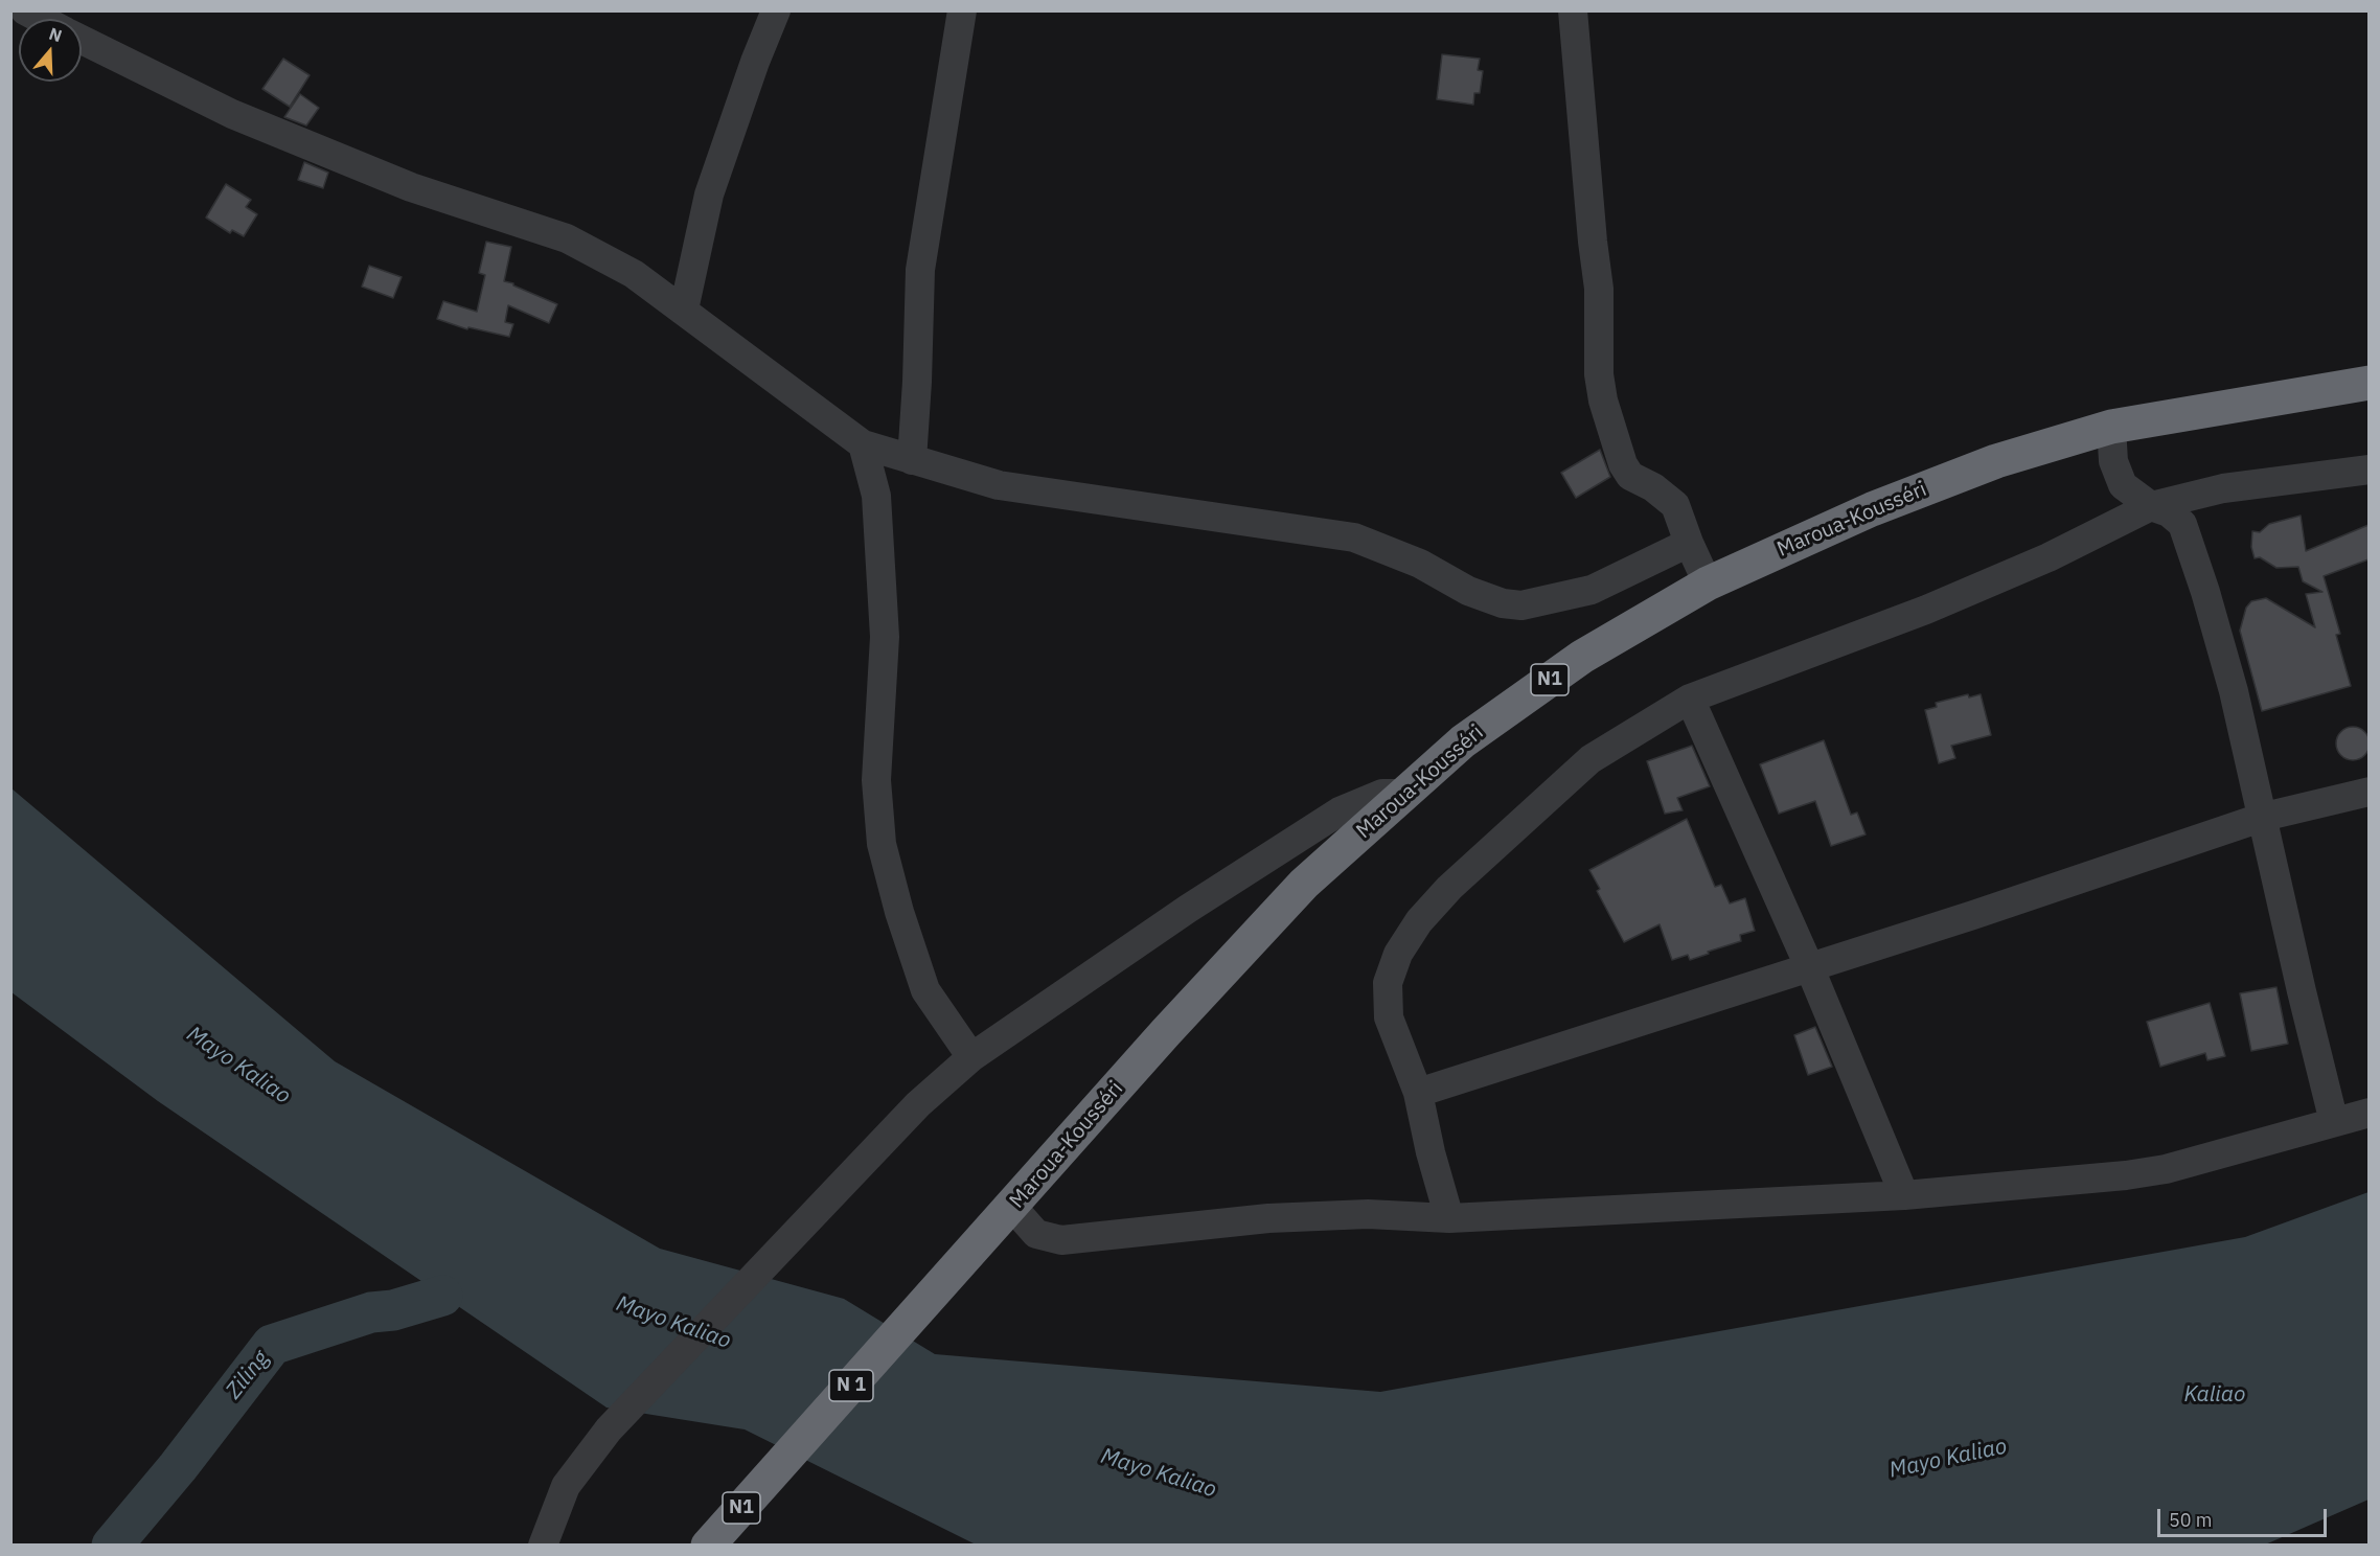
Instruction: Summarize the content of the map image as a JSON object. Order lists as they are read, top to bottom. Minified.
{"streets":{"highway":["Maroua-Kousséri","N1","N 1"]},"water":["Mayo Kaliao","Ziling","Kaliao"],"scale_bar":"50 m","north":"top"}
